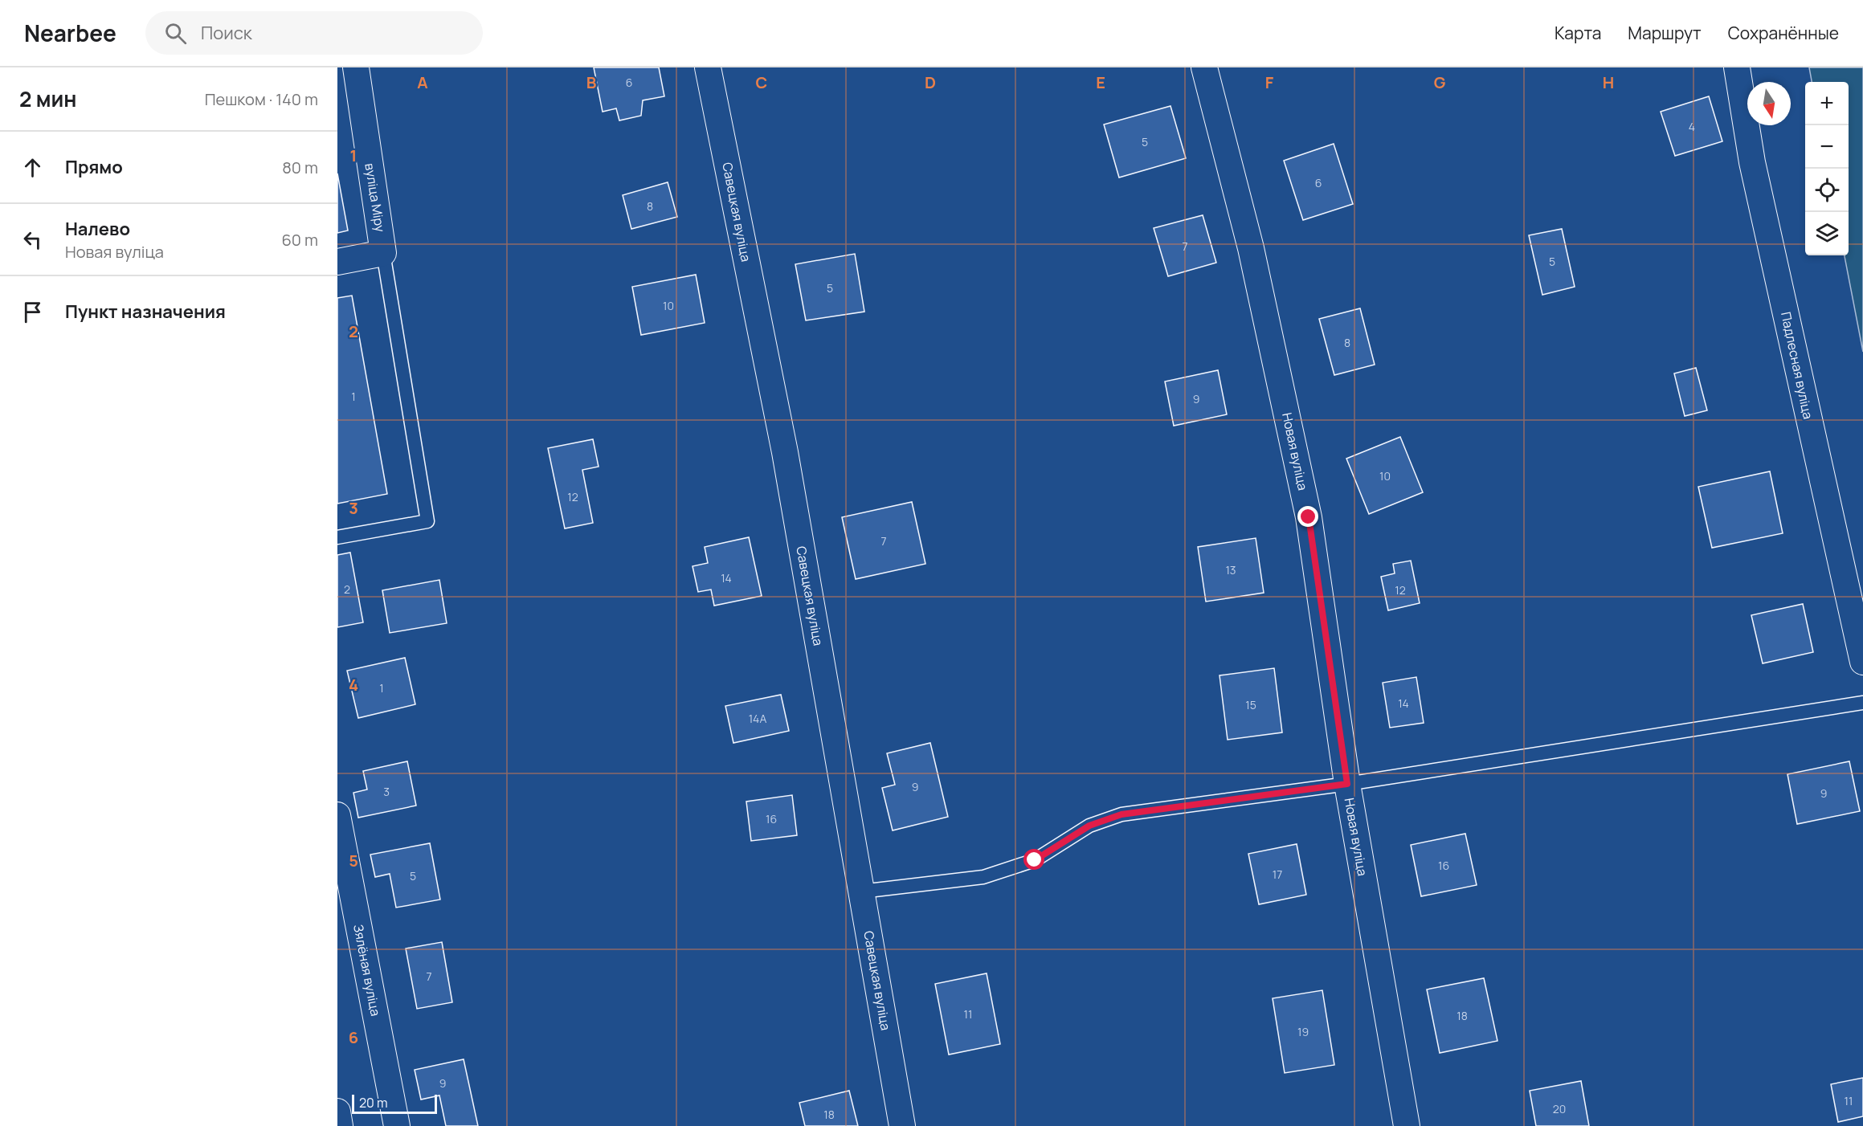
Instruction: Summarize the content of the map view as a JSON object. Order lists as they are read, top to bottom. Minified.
{"streets":{"street":["вуліца Міру","Савецкая вуліца","Падлесная вуліца","Новая вуліца","Зялёная вуліца"]},"house_numbers":["6","4","5","6","8","7","5","5","10","8","1","9","10","12","7","13","14","2","12","1","14","15","14А","9","3","9","16","16","17","5","7","11","18","19","9","11","20","18"],"scale_bar":"20 m","north":"bottom","page":{"header":"Nearbee","search":"Поиск","nav":["Карта","Маршрут","Сохранённые"],"heading":["2 мин","Пешком · 140 m"],"map_buttons":["+","−"],"list":[["Прямо","80 m"],["Налево","Новая вуліца","60 m"],"Пункт назначения"],"scale":"20 m"},"grid":{"columns":["A","B","C","D","E","F","G","H"],"rows":["1","2","3","4","5","6"]}}
